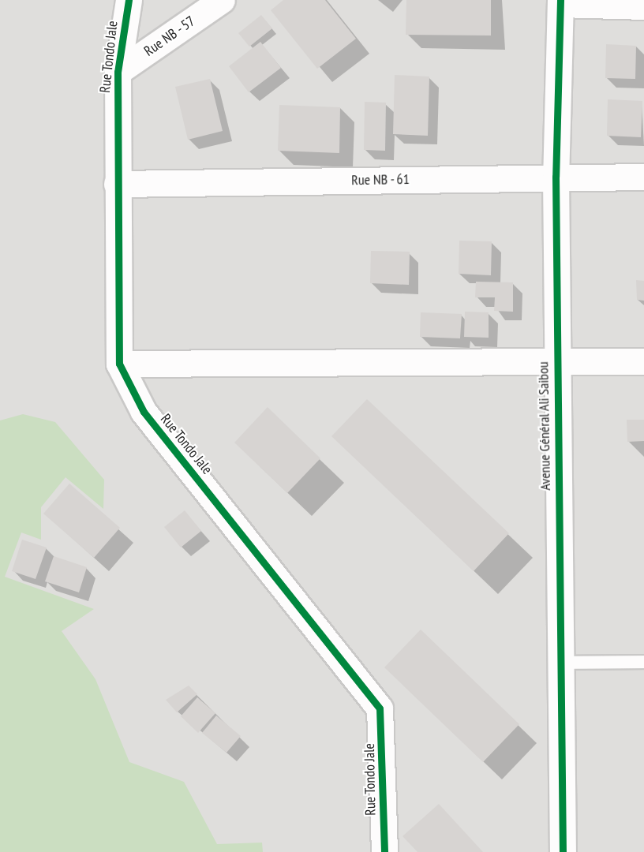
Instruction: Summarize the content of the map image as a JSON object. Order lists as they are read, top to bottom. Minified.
{"streets":{"street":["Rue NB - 57","Rue Tondo Jale","Rue NB - 61","Avenue Général Ali Saibou"]},"crossings":[["Rue NB - 57","Rue Tondo Jale"],["Rue Tondo Jale","Rue NB - 61"],["Rue NB - 61","Avenue Général Ali Saibou"]]}
